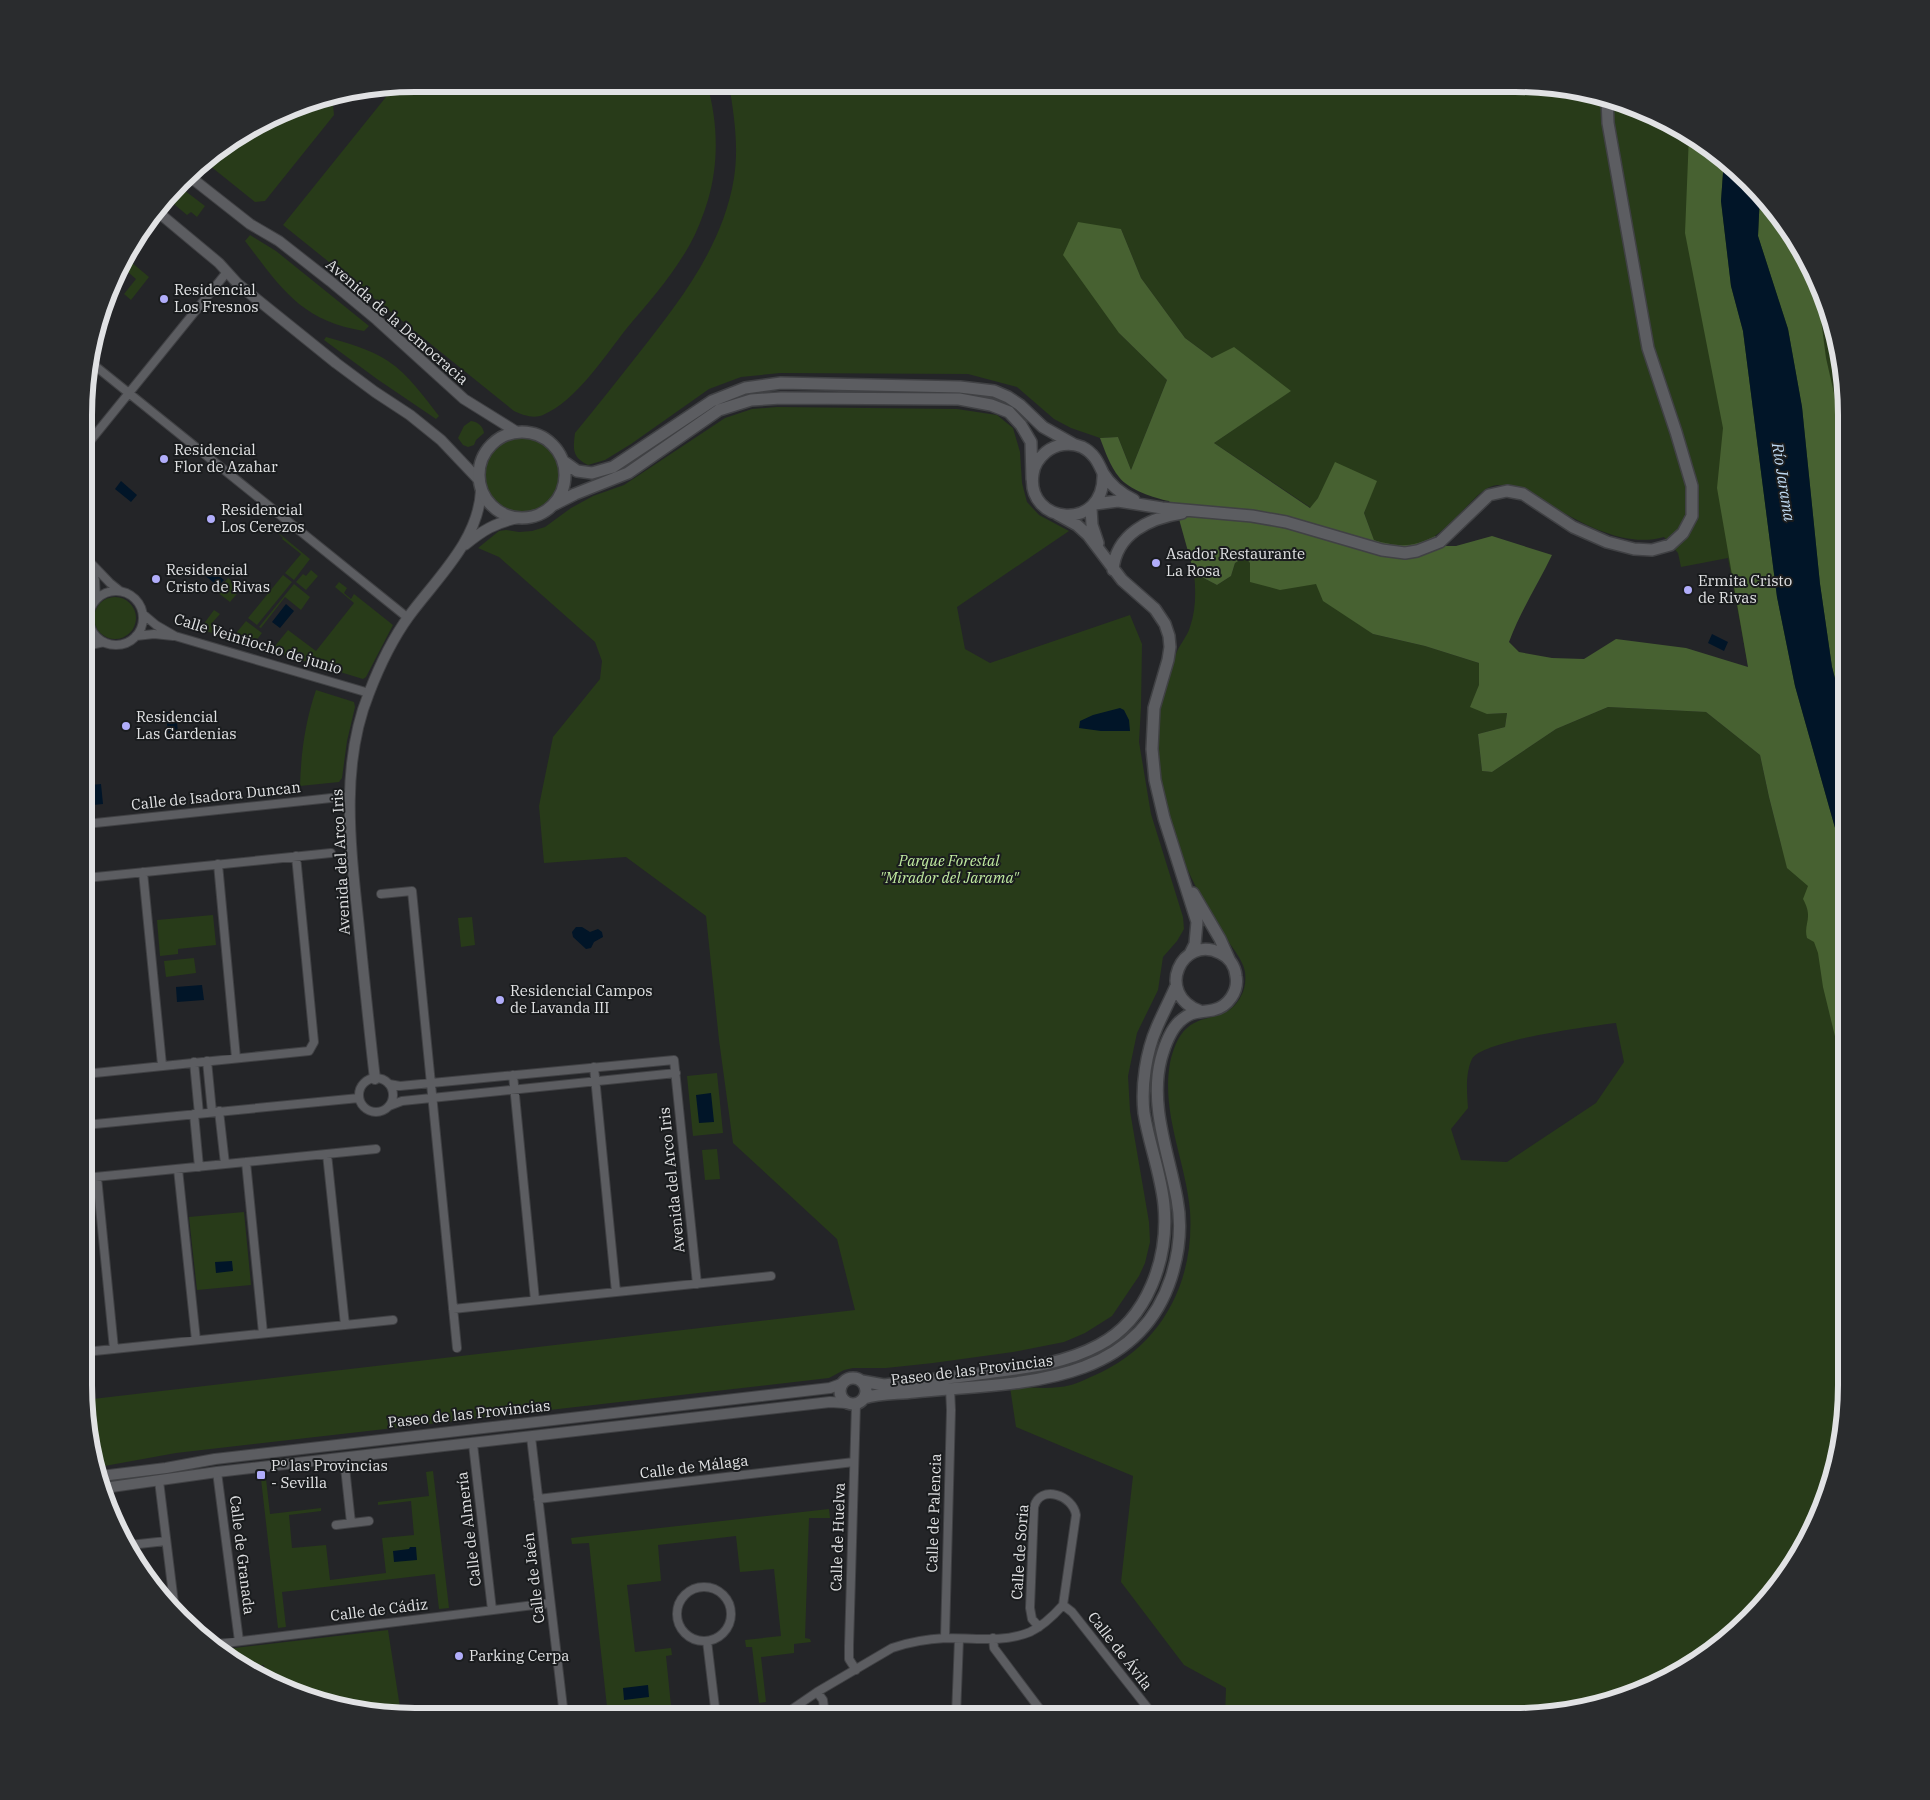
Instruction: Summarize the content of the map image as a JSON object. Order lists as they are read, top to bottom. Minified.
{"streets":{"main road":["Paseo de las Provincias"],"street":["Avenida de la Democracia","Calle Veintiocho de junio","Calle de Isadora Duncan","Avenida del Arco Iris","Calle de Málaga","Calle de Palencia","Calle de Almería","Calle de Huelva","Calle de Soria","Calle de Granada","Calle de Jaén","Calle de Cádiz","Calle de Ávila"]},"crossings":[["Avenida de la Democracia","Avenida del Arco Iris"],["Calle Veintiocho de junio","Avenida del Arco Iris"],["Calle de Isadora Duncan","Avenida del Arco Iris"],["Paseo de las Provincias","Calle de Palencia"],["Paseo de las Provincias","Calle de Almería"],["Paseo de las Provincias","Calle de Huelva"],["Paseo de las Provincias","Calle de Granada"],["Paseo de las Provincias","Calle de Jaén"],["Calle de Málaga","Calle de Huelva"],["Calle de Málaga","Calle de Jaén"],["Calle de Almería","Calle de Cádiz"],["Calle de Soria","Calle de Ávila"],["Calle de Granada","Calle de Cádiz"],["Calle de Jaén","Calle de Cádiz"]],"water":["Río Jarama"],"parks":["Parque Forestal \"Mirador del Jarama\""],"places":{"other":["Residencial Los Fresnos","Residencial Flor de Azahar","Residencial Los Cerezos","Asador Restaurante La Rosa","Residencial Cristo de Rivas","Ermita Cristo de Rivas","Residencial Las Gardenias","Residencial Campos de Lavanda III","Parking Cerpa"],"transit":["Pº las Provincias - Sevilla"]}}
